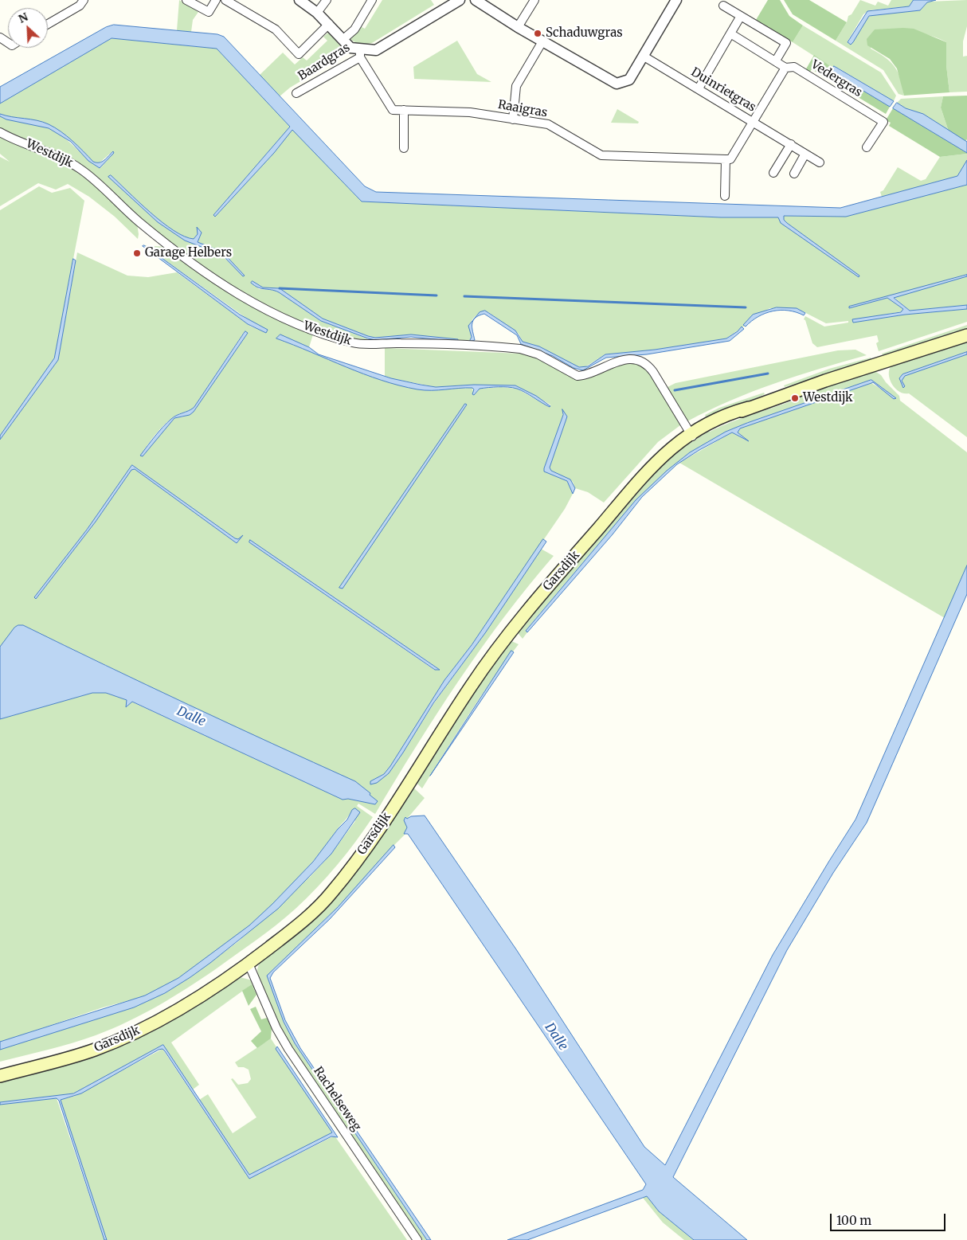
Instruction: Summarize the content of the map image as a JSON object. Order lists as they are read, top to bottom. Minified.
{"streets":{"main road":["Garsdijk"],"street":["Baardgras","Vedergras","Duinrietgras","Raaigras","Westdijk","Rachelseweg"]},"crossings":[["Baardgras","Raaigras"],["Westdijk","Garsdijk"],["Garsdijk","Rachelseweg"]],"water":["Dalle"],"places":["Schaduwgras","Garage Helbers","Westdijk"],"scale_bar":"100 m","north":"top left"}
